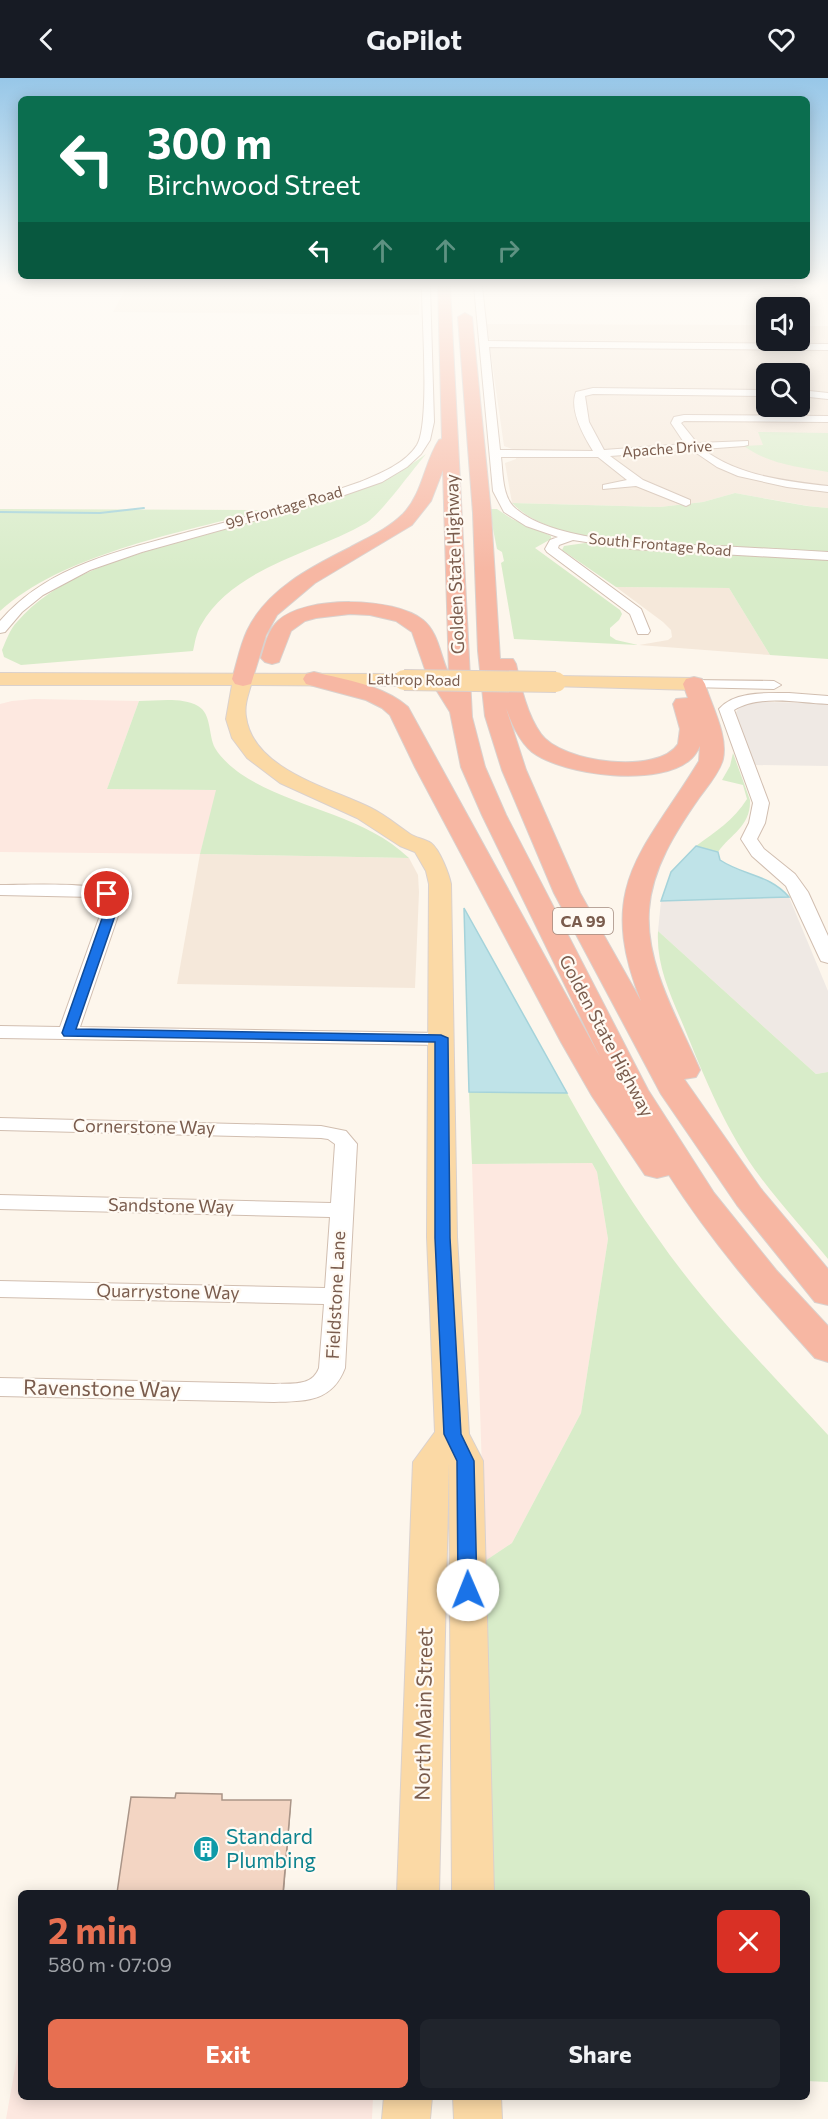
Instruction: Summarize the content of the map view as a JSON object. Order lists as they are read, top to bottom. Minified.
{"streets":{"highway":["Golden State Highway","CA 99"],"main road":["Lathrop Road","North Main Street"],"street":["Apache Drive","99 Frontage Road","South Frontage Road","Cornerstone Way","Sandstone Way","Quarrystone Way","Fieldstone Lane","Ravenstone Way"]},"crossings":[["Apache Drive","South Frontage Road"],["Cornerstone Way","Fieldstone Lane"],["Sandstone Way","Fieldstone Lane"],["Quarrystone Way","Fieldstone Lane"],["Fieldstone Lane","Ravenstone Way"]],"places":{"building":["Standard Plumbing"]},"page":{"header":"GoPilot","turn":["300 m","Birchwood Street"],"heading":["2 min","580 m · 07:09"],"buttons":["Exit","Share"]}}
